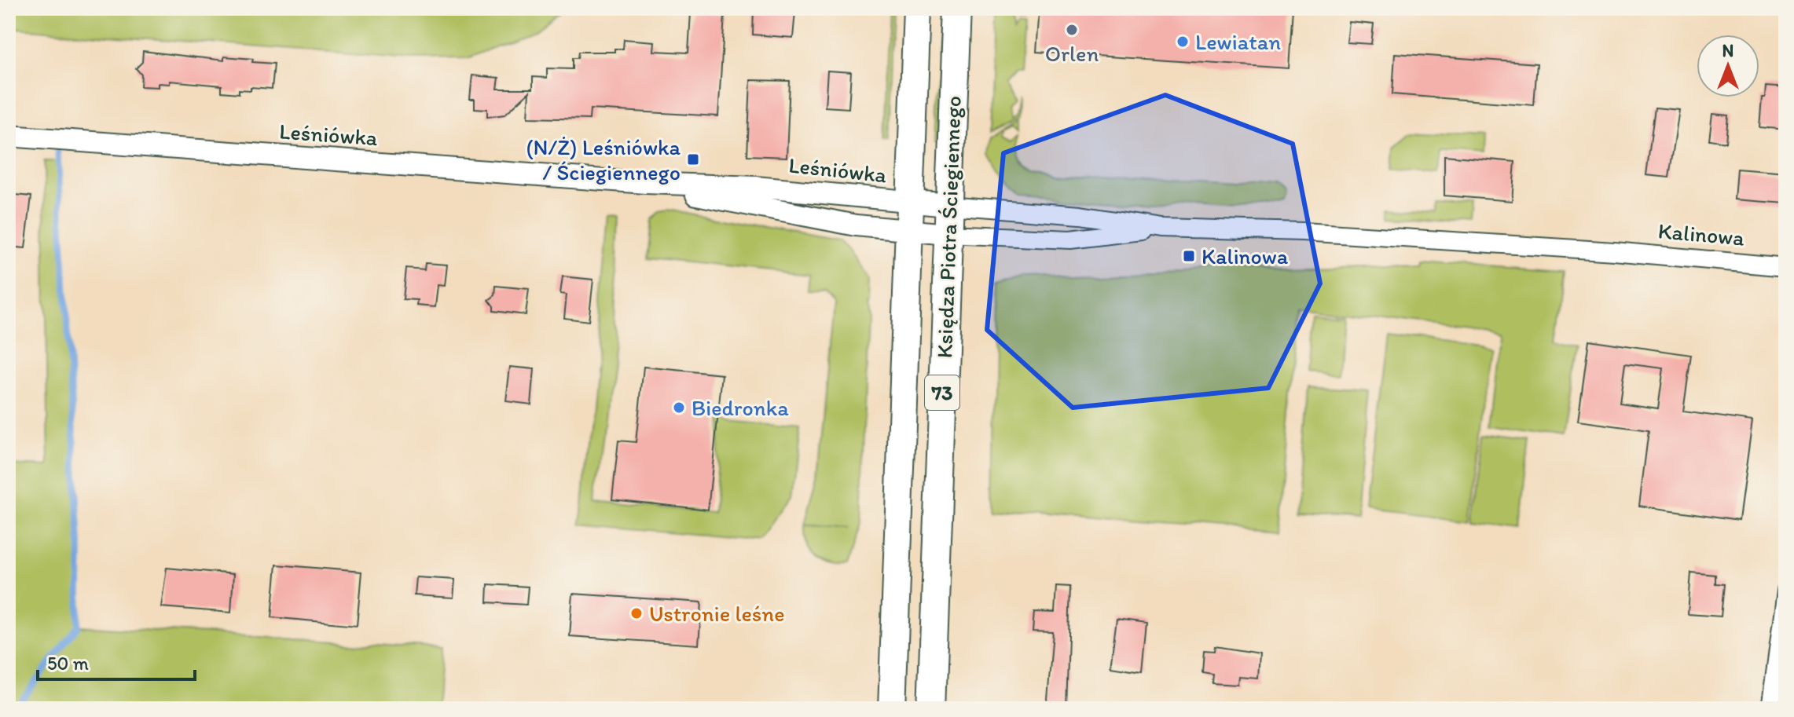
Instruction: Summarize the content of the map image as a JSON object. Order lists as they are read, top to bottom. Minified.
{"streets":{"main road":["Księdza Piotra Ściegiennego","73"],"street":["Leśniówka","Kalinowa"]},"crossings":[["Leśniówka","Księdza Piotra Ściegiennego"],["Leśniówka","Kalinowa"],["Księdza Piotra Ściegiennego","Kalinowa"]],"places":{"other":["Orlen","Lewiatan","Biedronka","Ustronie leśne"],"transit":["(N/Ż) Leśniówka / Ściegiennego","Kalinowa"]},"scale_bar":"50 m","north":"top"}
